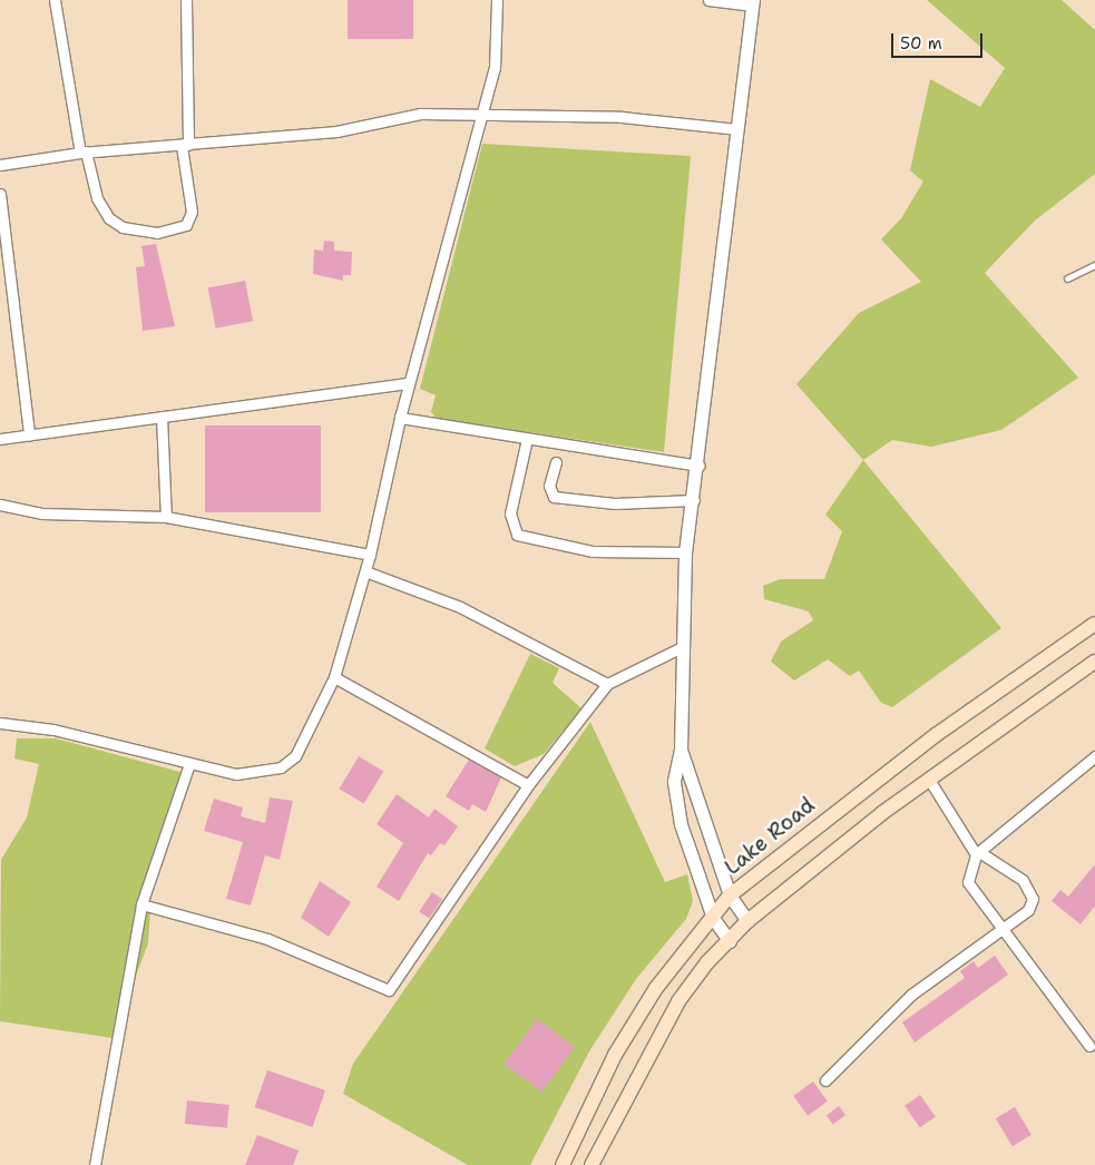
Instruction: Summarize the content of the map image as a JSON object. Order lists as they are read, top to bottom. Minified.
{"streets":{"main road":["Lake Road"]},"scale_bar":"50 m"}
